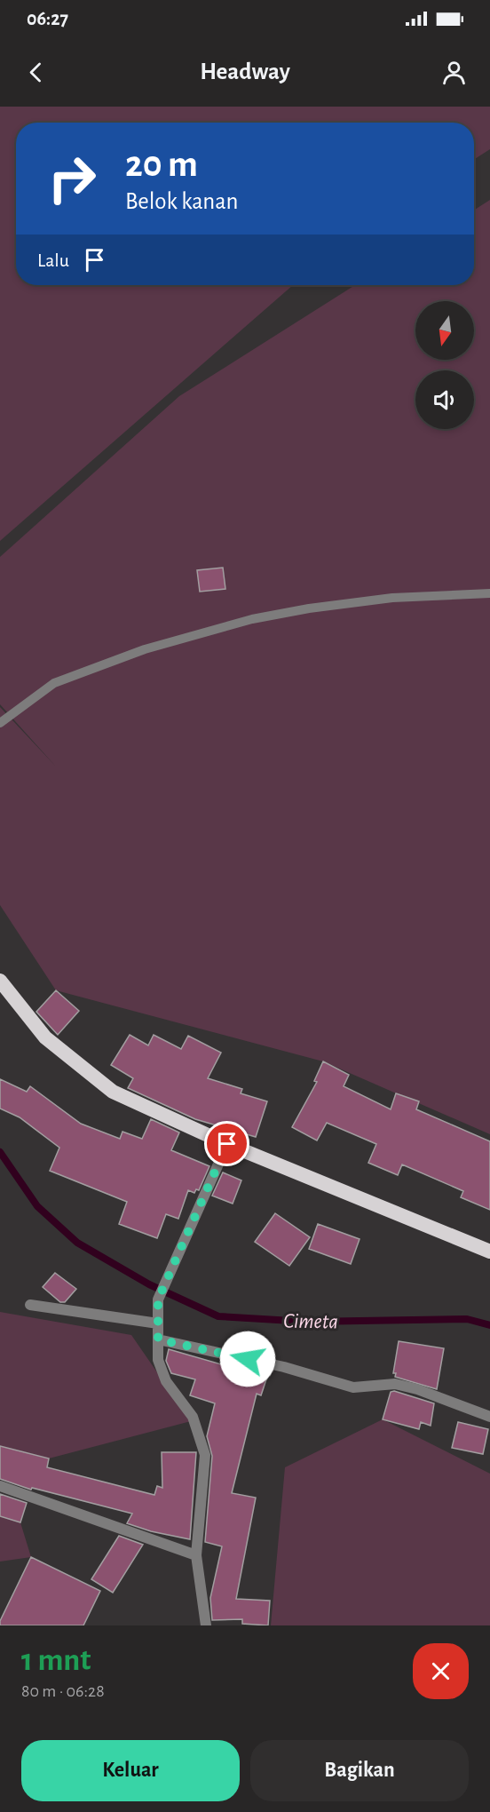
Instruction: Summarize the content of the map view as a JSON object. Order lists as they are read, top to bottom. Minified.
{"water":["Cimeta"],"north":"bottom","page":{"status":"06:27","header":"Headway","turn":["20 m","Belok kanan"],"then":"Lalu","heading":["1 mnt","80 m · 06:28"],"buttons":["Keluar","Bagikan"]}}
